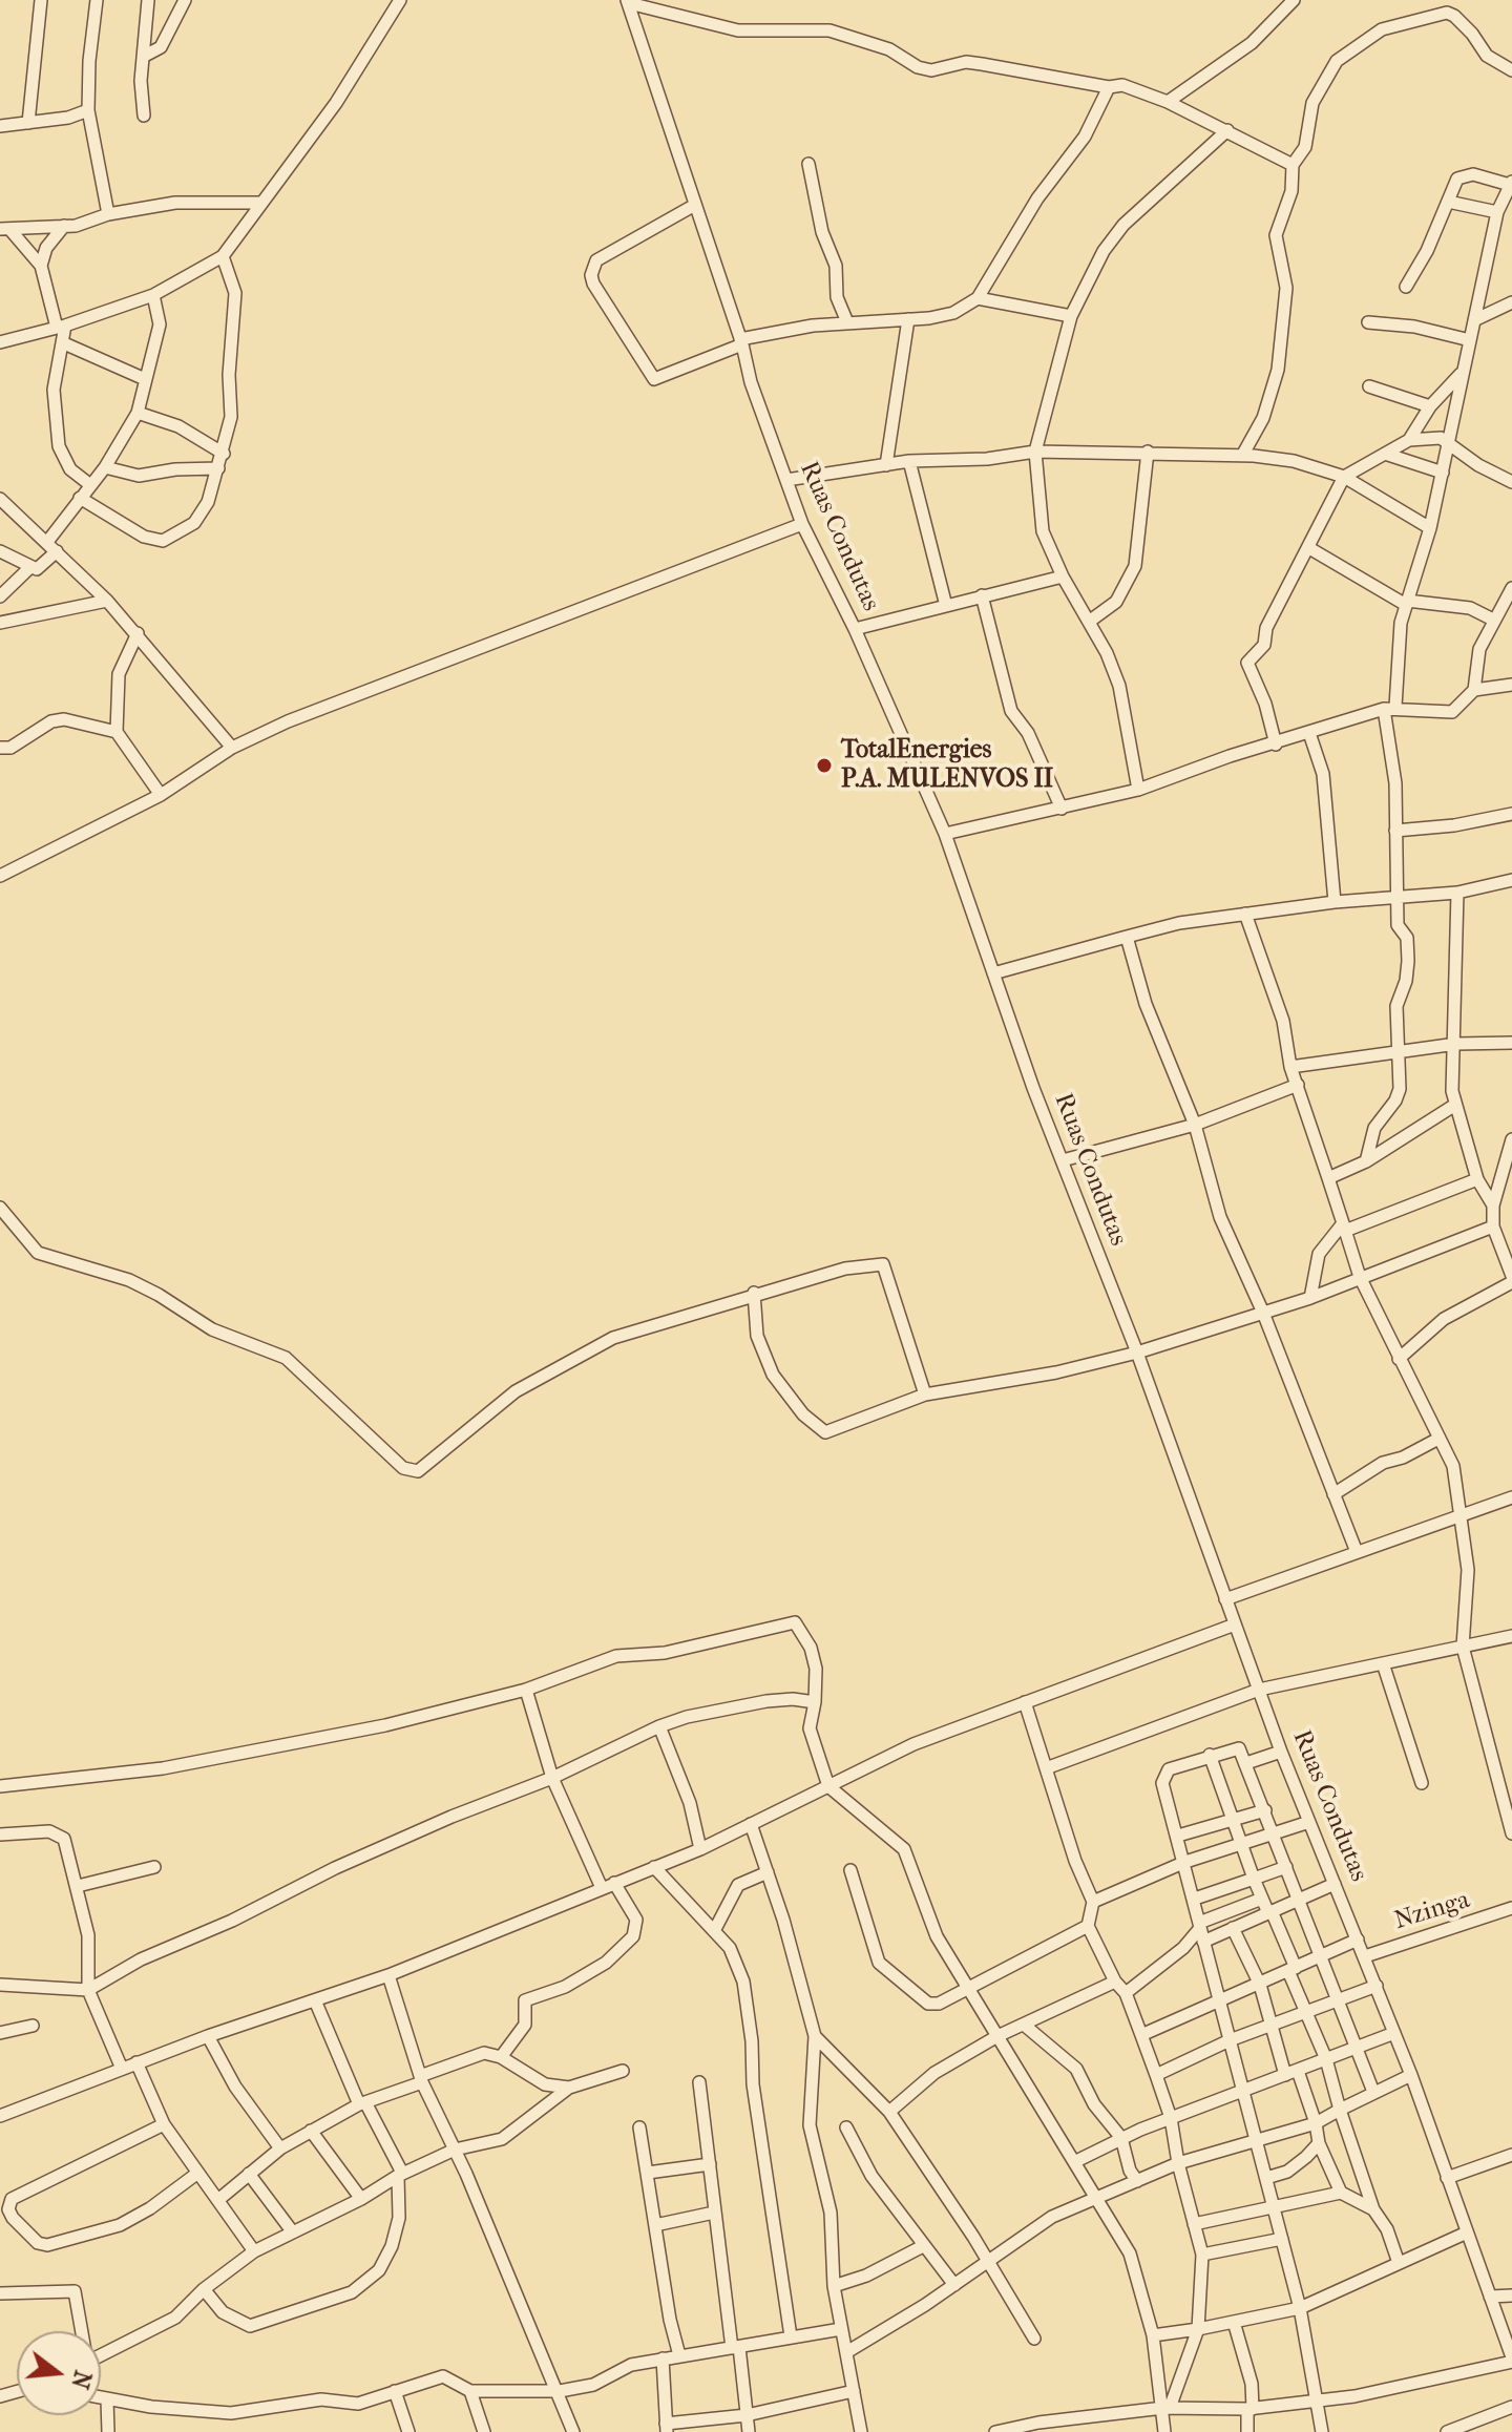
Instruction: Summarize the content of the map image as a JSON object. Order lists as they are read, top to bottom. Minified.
{"streets":{"street":["Ruas Condutas","Nzinga"]},"crossings":[["Ruas Condutas","Nzinga"]],"places":["TotalEnergies P.A. MULENVOS II"],"north":"right"}
